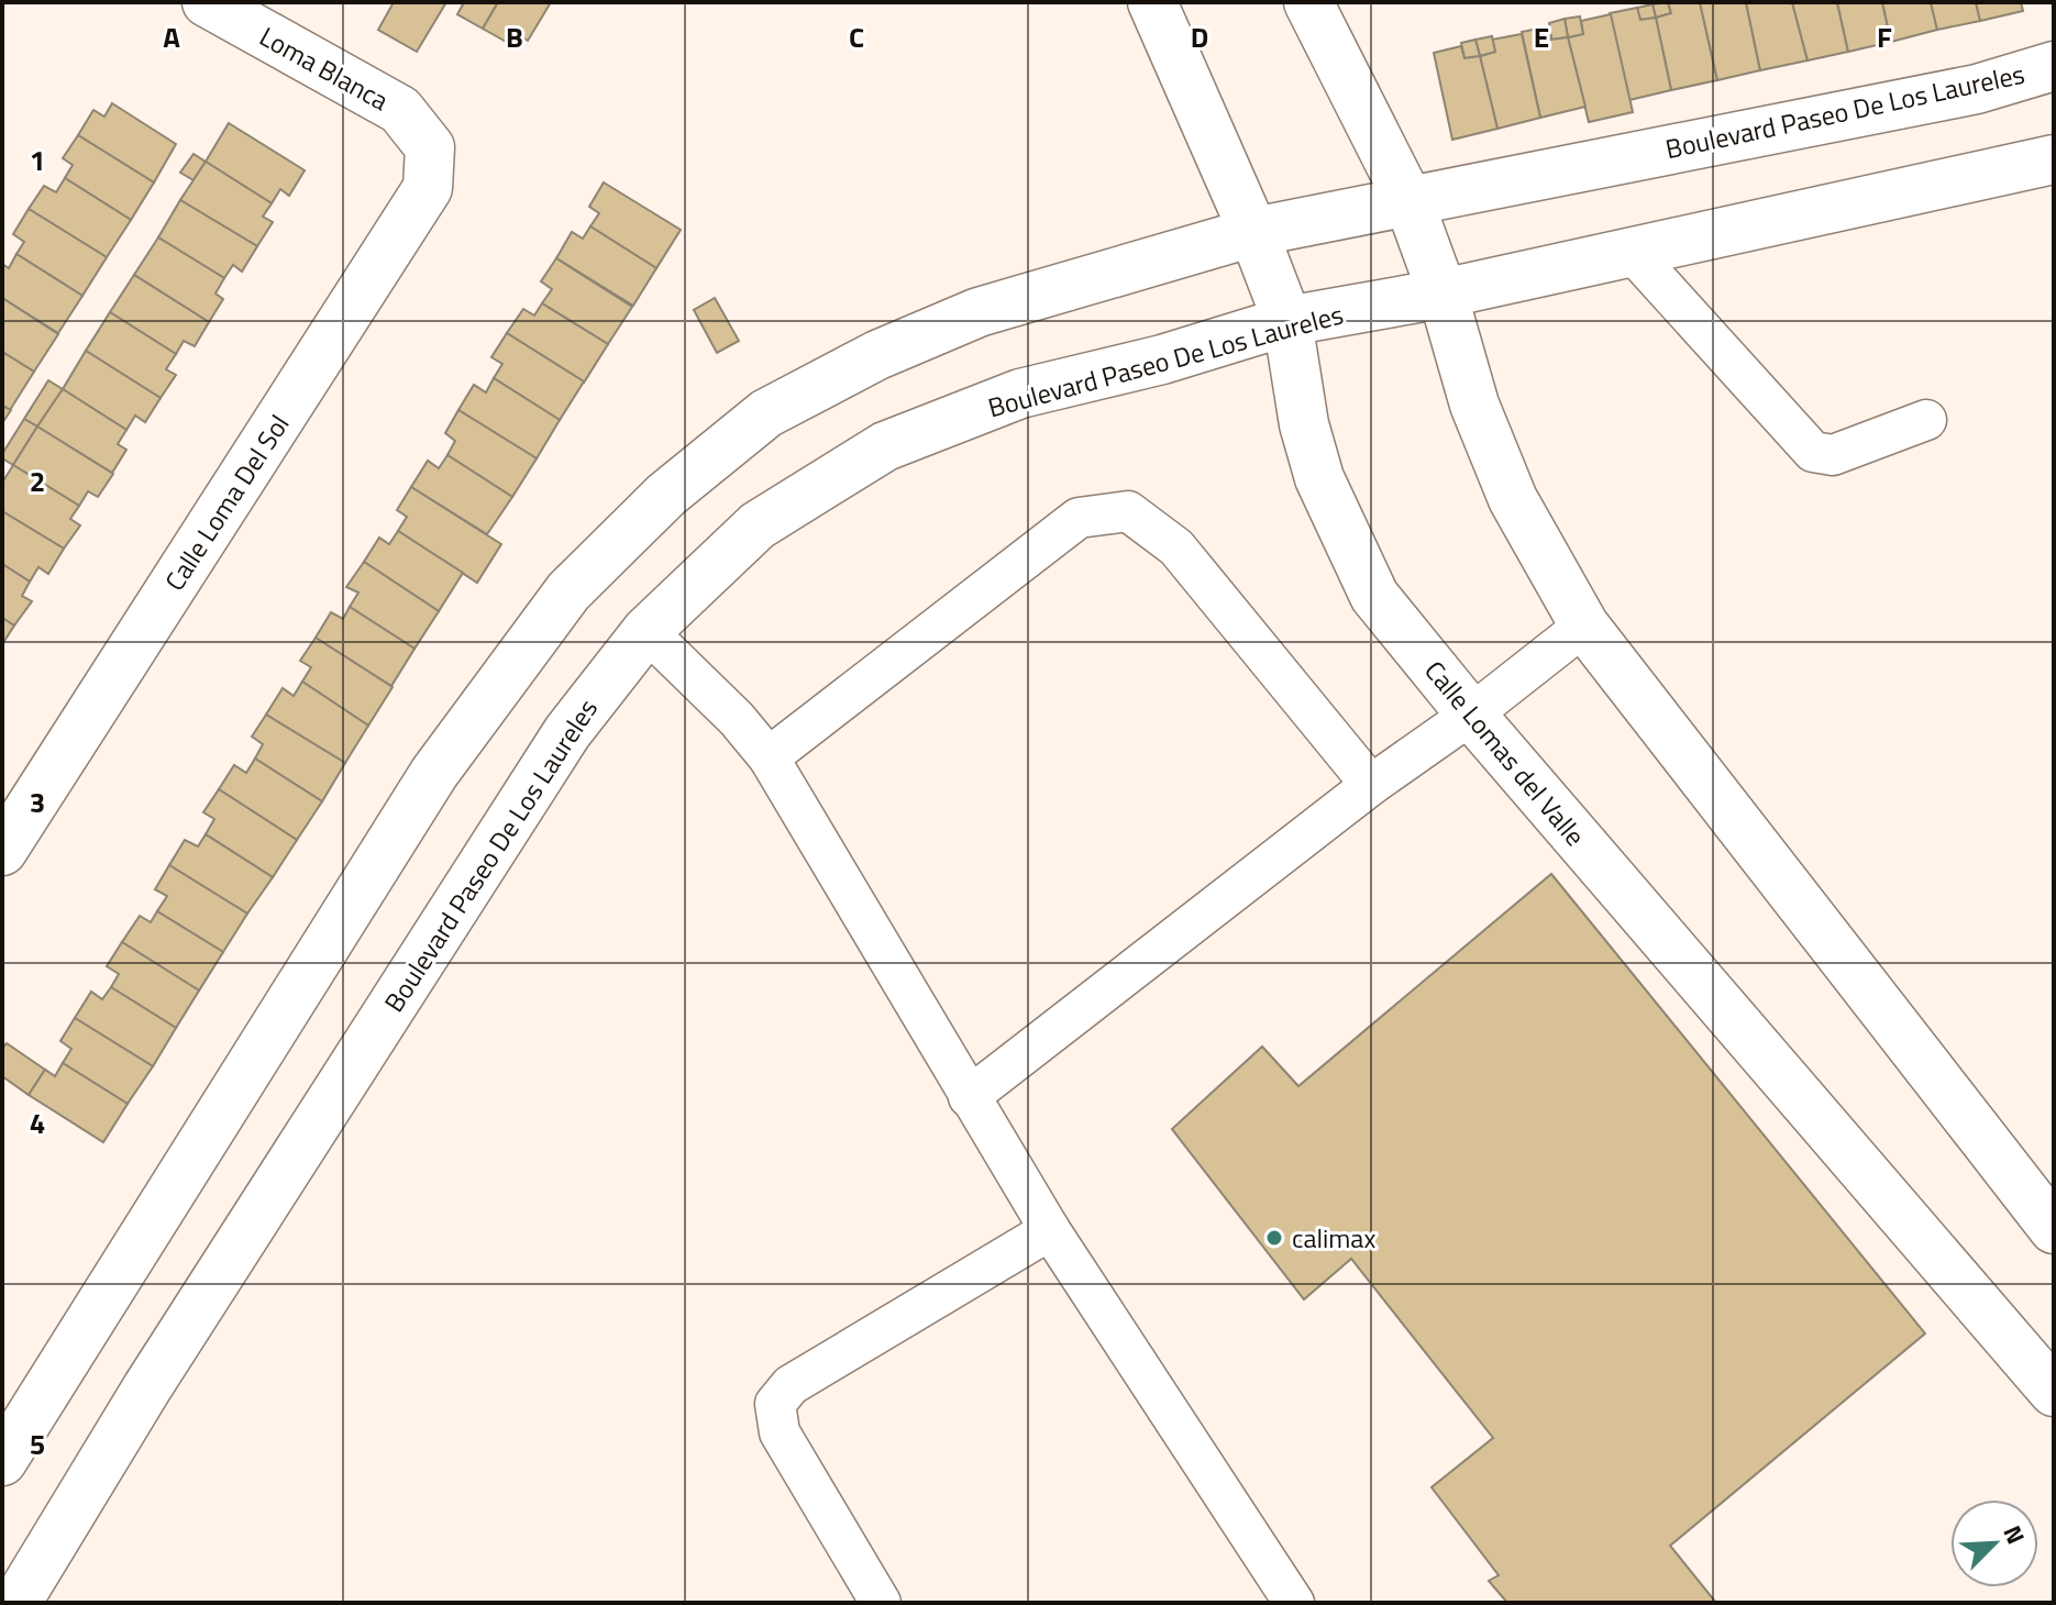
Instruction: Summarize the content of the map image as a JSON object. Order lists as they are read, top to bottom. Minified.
{"streets":{"street":["Loma Blanca","Boulevard Paseo De Los Laureles","Calle Loma Del Sol","Calle Lomas del Valle"]},"crossings":[["Loma Blanca","Calle Loma Del Sol"],["Boulevard Paseo De Los Laureles","Calle Lomas del Valle"]],"places":["calimax"],"north":"top right","grid":{"columns":["A","B","C","D","E","F"],"rows":["1","2","3","4","5"]}}
